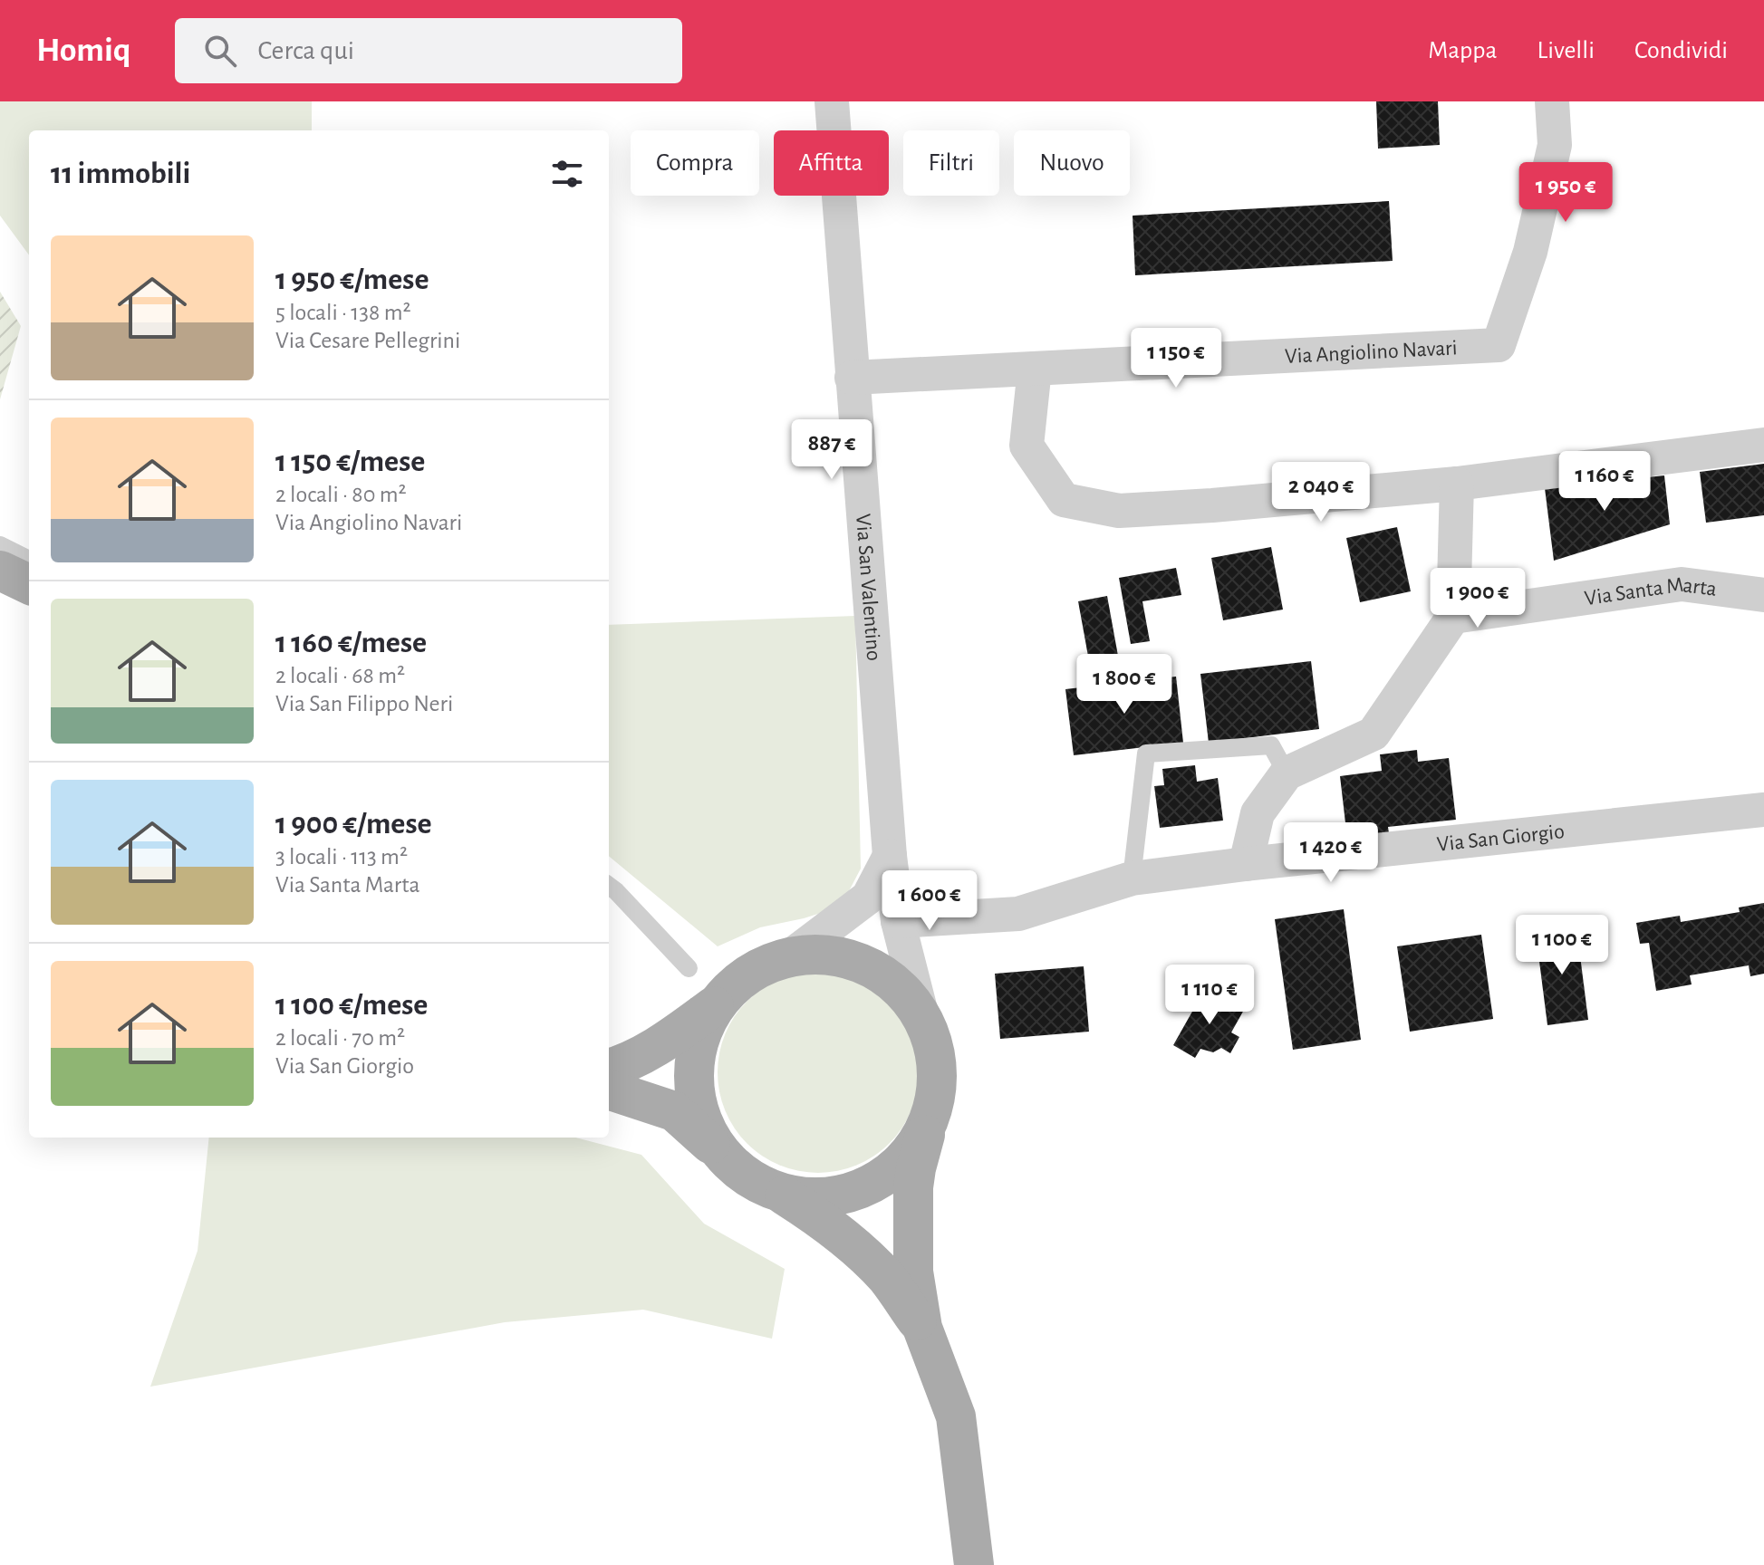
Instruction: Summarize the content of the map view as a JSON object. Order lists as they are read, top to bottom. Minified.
{"streets":{"street":["Via Angiolino Navari","Via San Valentino","Via Santa Marta","Via San Giorgio"]},"crossings":[["Via Angiolino Navari","Via San Valentino"],["Via San Valentino","Via San Giorgio"]],"page":{"header":"Homiq","search":"Cerca qui","nav":["Mappa","Livelli","Condividi"],"chip":["Compra","Affitta","Filtri","Nuovo"],"heading":"11 immobili","price":["1 950 €","1 150 €","887 €","1 160 €","2 040 €","1 900 €","1 800 €","1 420 €","1 600 €","1 100 €","1 110 €"],"list":[{"name":"1 950 €/mese","note":"5 locali · 138 m² · Via Cesare Pellegrini"},{"name":"1 150 €/mese","note":"2 locali · 80 m² · Via Angiolino Navari"},{"name":"1 160 €/mese","note":"2 locali · 68 m² · Via San Filippo Neri"},{"name":"1 900 €/mese","note":"3 locali · 113 m² · Via Santa Marta"},{"name":"1 100 €/mese","note":"2 locali · 70 m² · Via San Giorgio"}]}}
